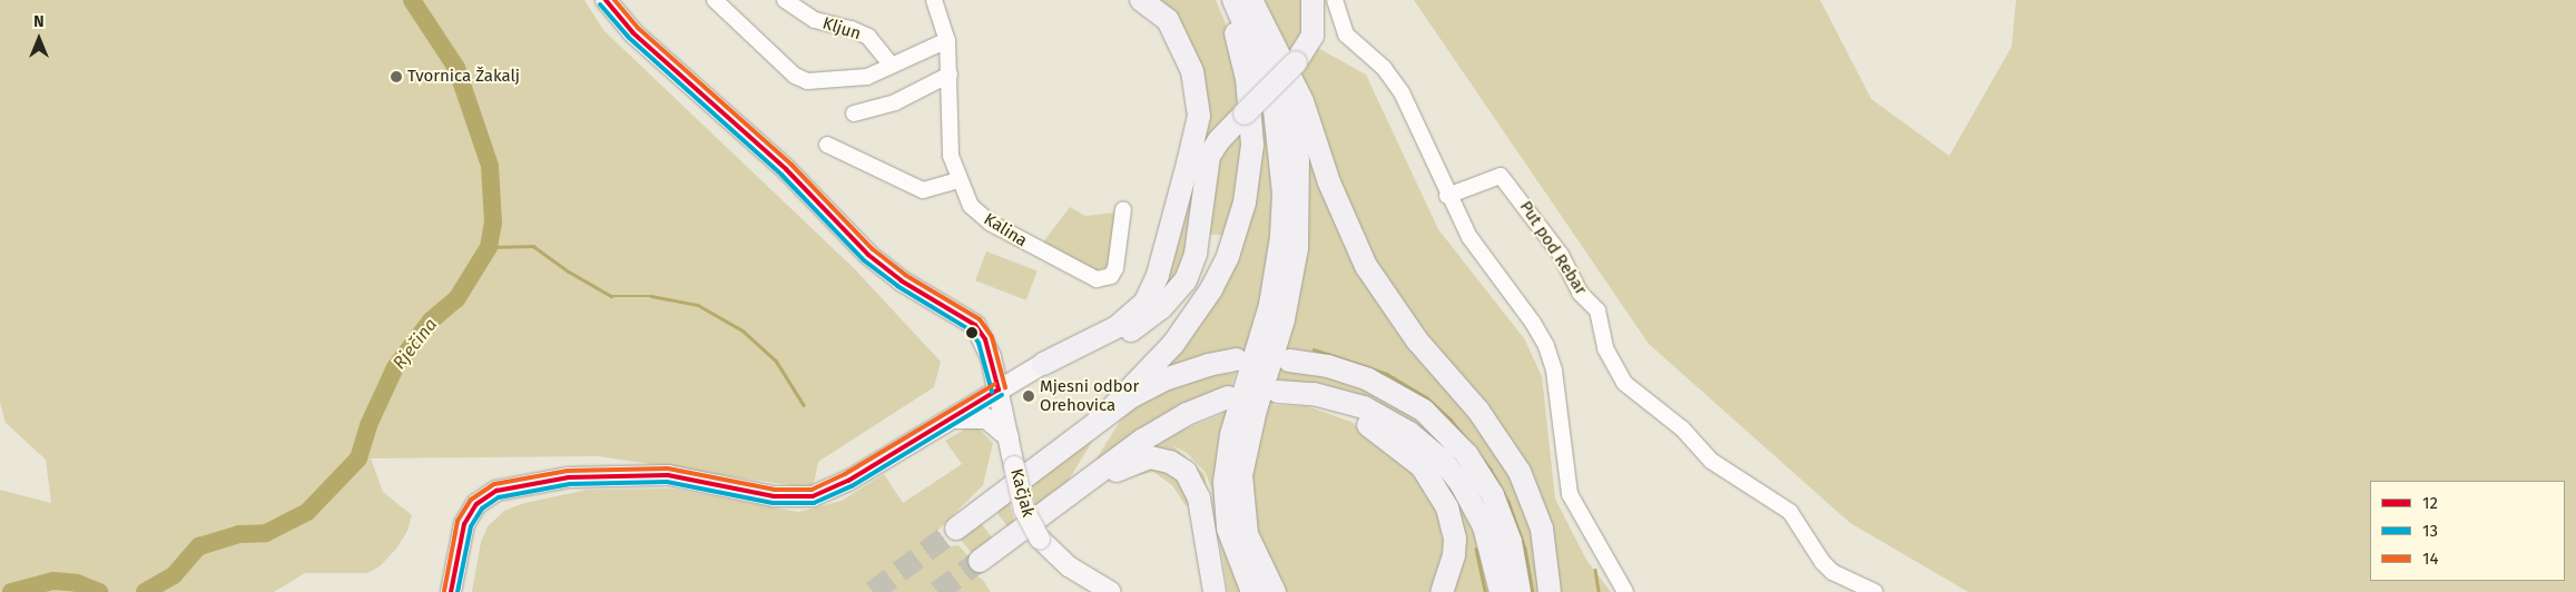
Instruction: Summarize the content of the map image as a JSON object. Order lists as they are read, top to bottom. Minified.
{"streets":{"main road":["Kačjak"],"street":["Kljun","Kalina","Put pod Rebar"]},"water":["Rječina"],"places":["Tvornica Žakalj","Mjesni odbor Orehovica"],"lines":["transit line 12","transit line 14","transit line 13"],"legend":["12","13","14"],"north":"top"}
